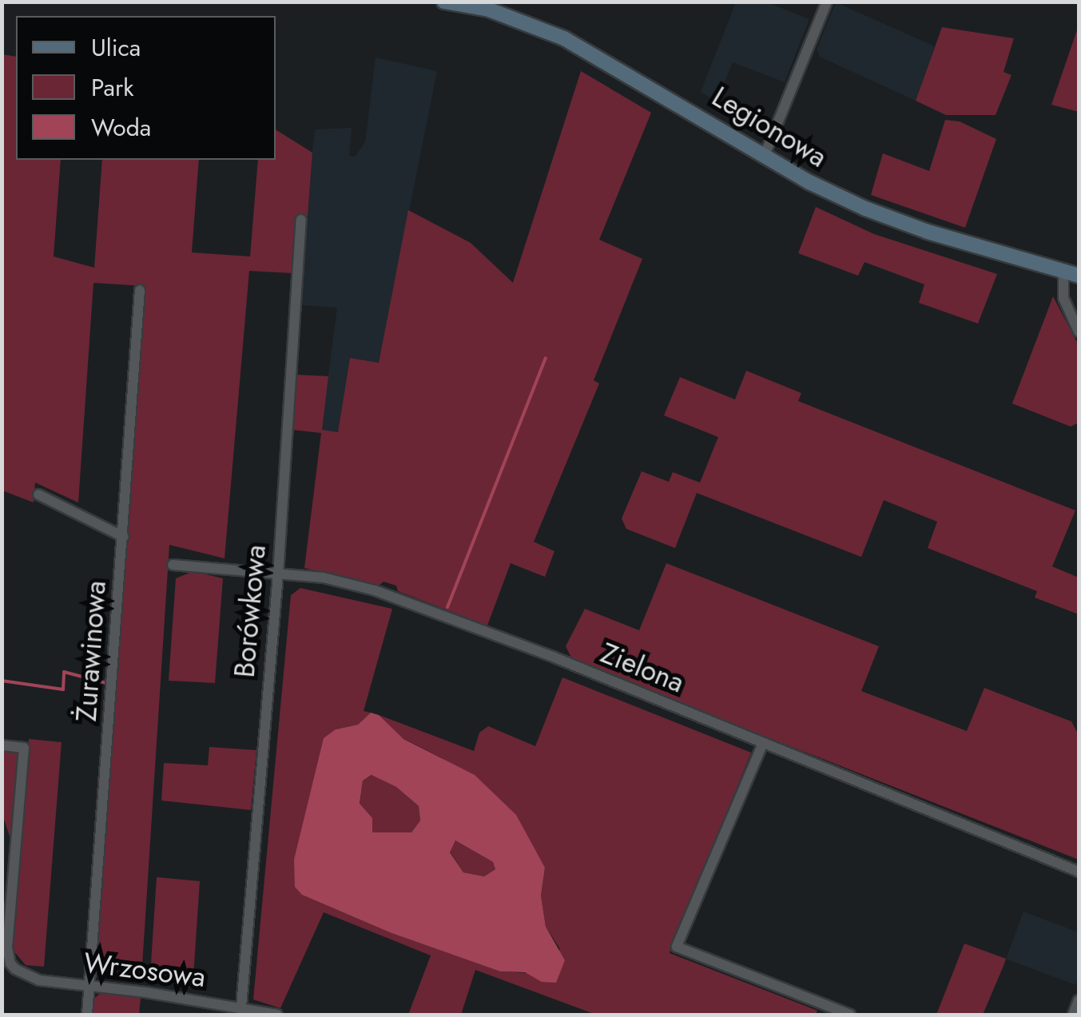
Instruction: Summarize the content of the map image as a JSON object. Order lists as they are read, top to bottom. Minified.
{"streets":{"main road":["Legionowa"],"street":["Borówkowa","Żurawinowa","Zielona","Wrzosowa"]},"crossings":[["Borówkowa","Zielona"],["Borówkowa","Wrzosowa"],["Żurawinowa","Wrzosowa"]],"legend":["Ulica","Park","Woda"]}
